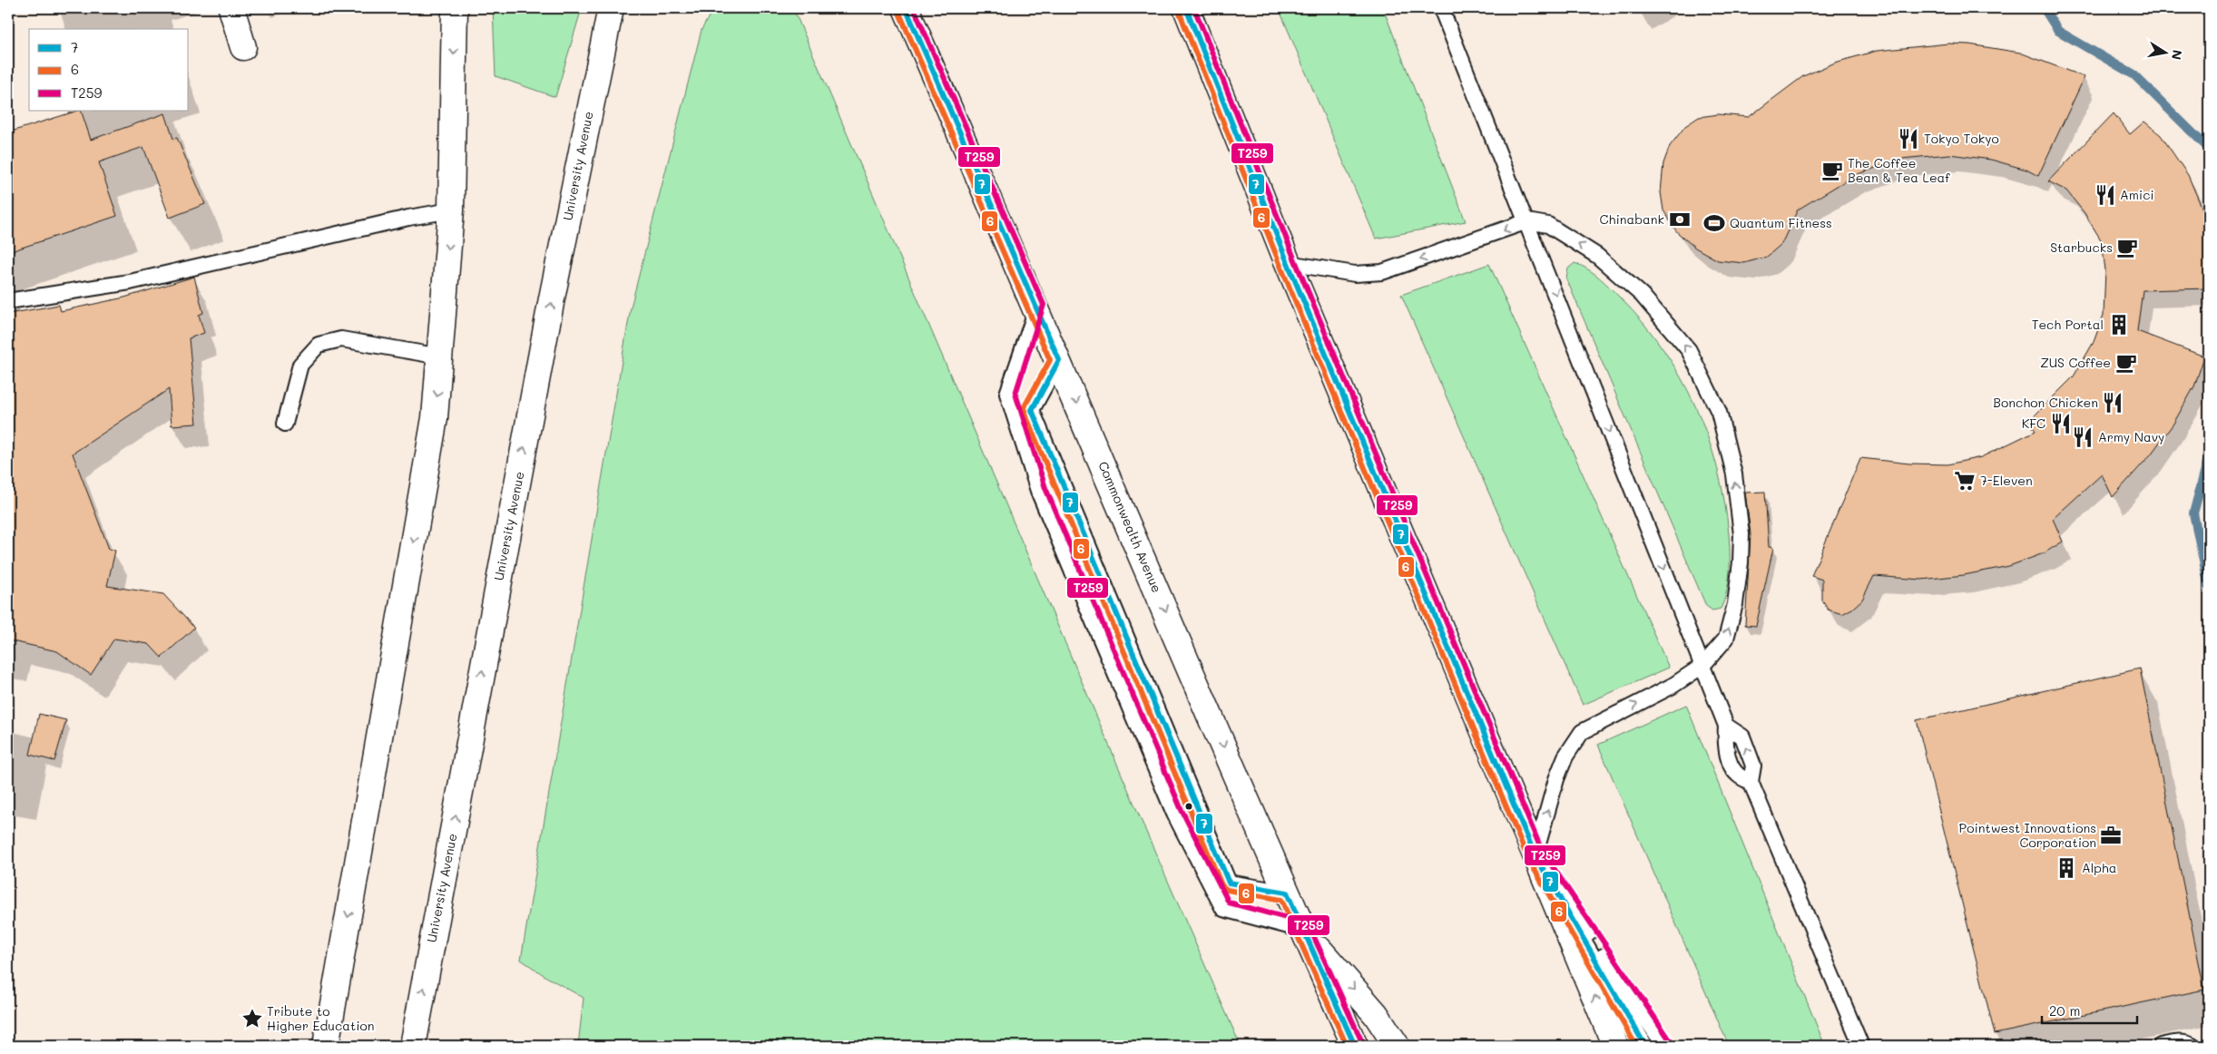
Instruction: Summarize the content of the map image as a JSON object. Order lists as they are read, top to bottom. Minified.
{"streets":{"main road":["University Avenue","Commonwealth Avenue"]},"one_way":["Commonwealth Avenue"],"places":{"restaurant":["Tokyo Tokyo","Amici","Bonchon Chicken","KFC","Army Navy"],"cafe":["The Coffee Bean & Tea Leaf","Starbucks","ZUS Coffee"],"bank":["Chinabank"],"sports":["Quantum Fitness"],"building":["Tech Portal","Alpha"],"supermarket":["7-Eleven"],"office":["Pointwest Innovations Corporation"],"place":["Tribute to Higher Education"]},"lines":["transit line 7","transit line T259","transit line 6"],"legend":["7","6","T259"],"scale_bar":"20 m","north":"right"}
